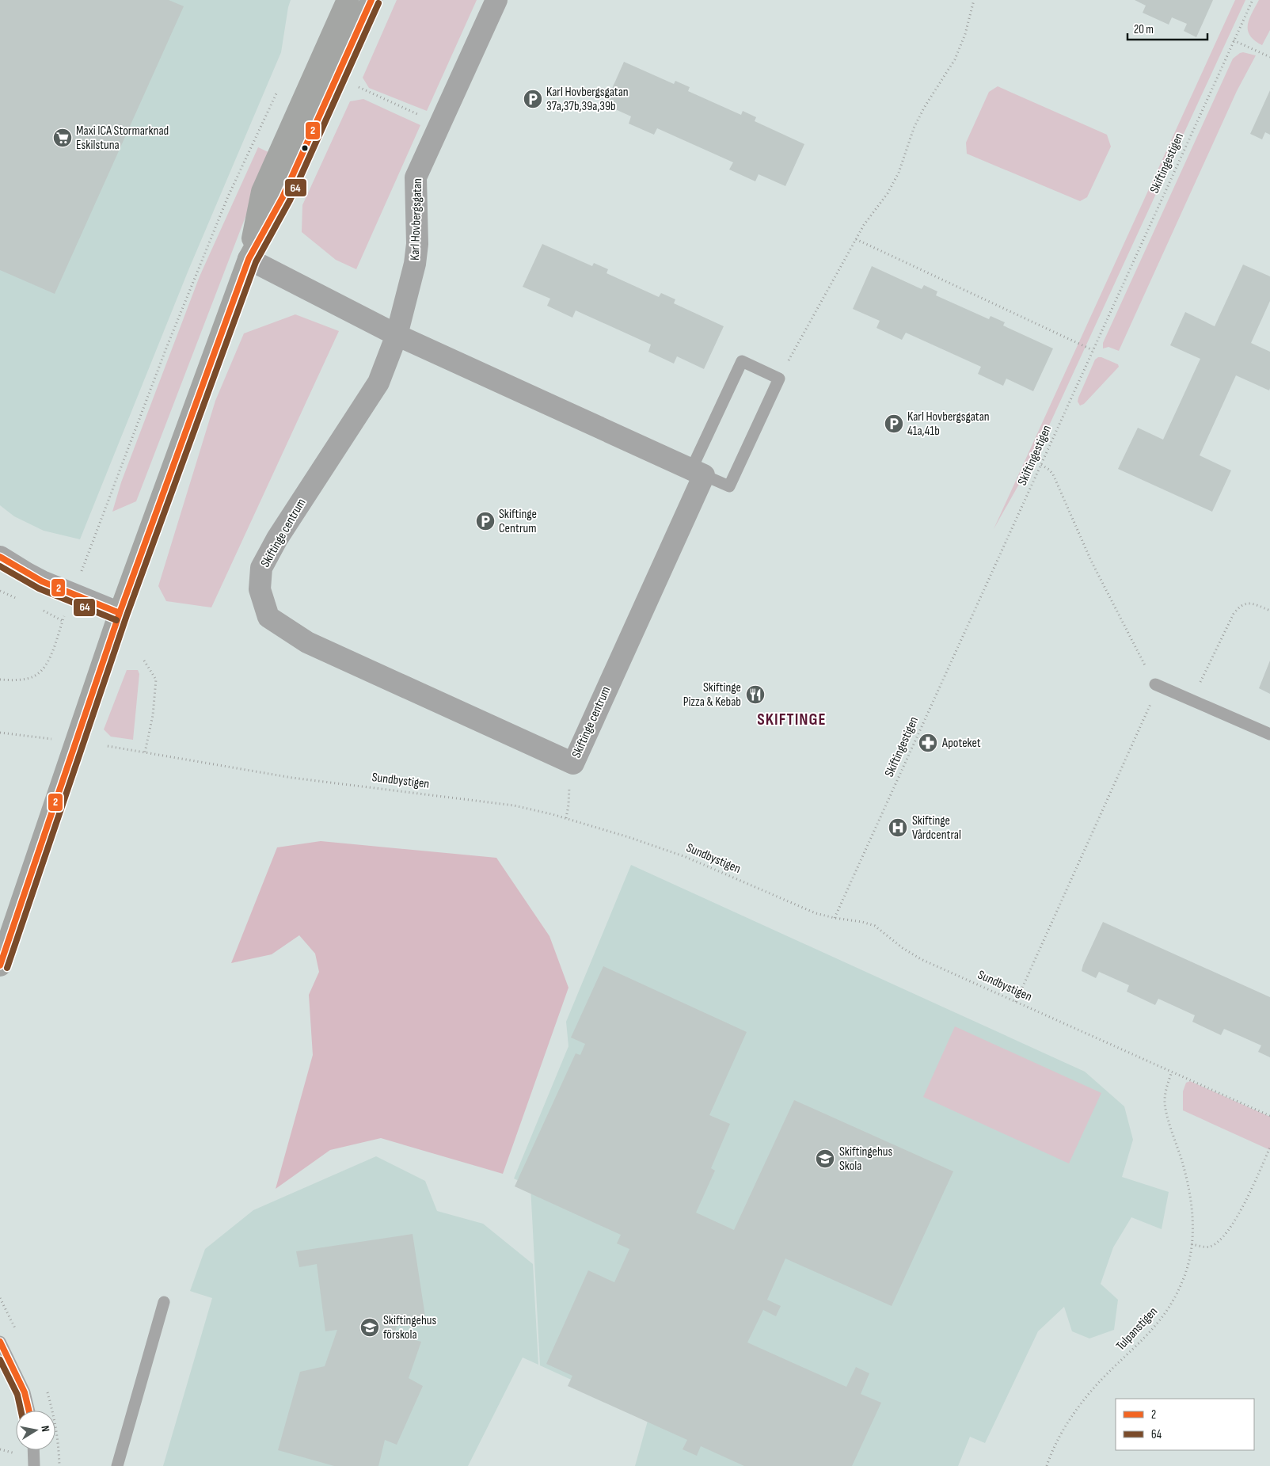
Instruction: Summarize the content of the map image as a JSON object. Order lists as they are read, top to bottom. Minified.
{"streets":{"street":["Karl Hovbergsgatan","Skiftinge centrum"],"path":["Skiftingestigen","Sundbystigen","Tulpanstigen"]},"crossings":[["Skiftingestigen","Sundbystigen"],["Karl Hovbergsgatan","Skiftinge centrum"],["Sundbystigen","Tulpanstigen"]],"districts":["SKIFTINGE"],"places":{"parking":["Karl Hovbergsgatan 37a,37b,39a,39b","Karl Hovbergsgatan 41a,41b","Skiftinge Centrum"],"supermarket":["Maxi ICA Stormarknad Eskilstuna"],"restaurant":["Skiftinge Pizza & Kebab"],"pharmacy":["Apoteket"],"hospital":["Skiftinge Vårdcentral"],"school or university":["Skiftingehus Skola","Skiftingehus förskola"]},"lines":["transit line 2","transit line 64"],"legend":["2","64"],"scale_bar":"20 m","north":"right"}
